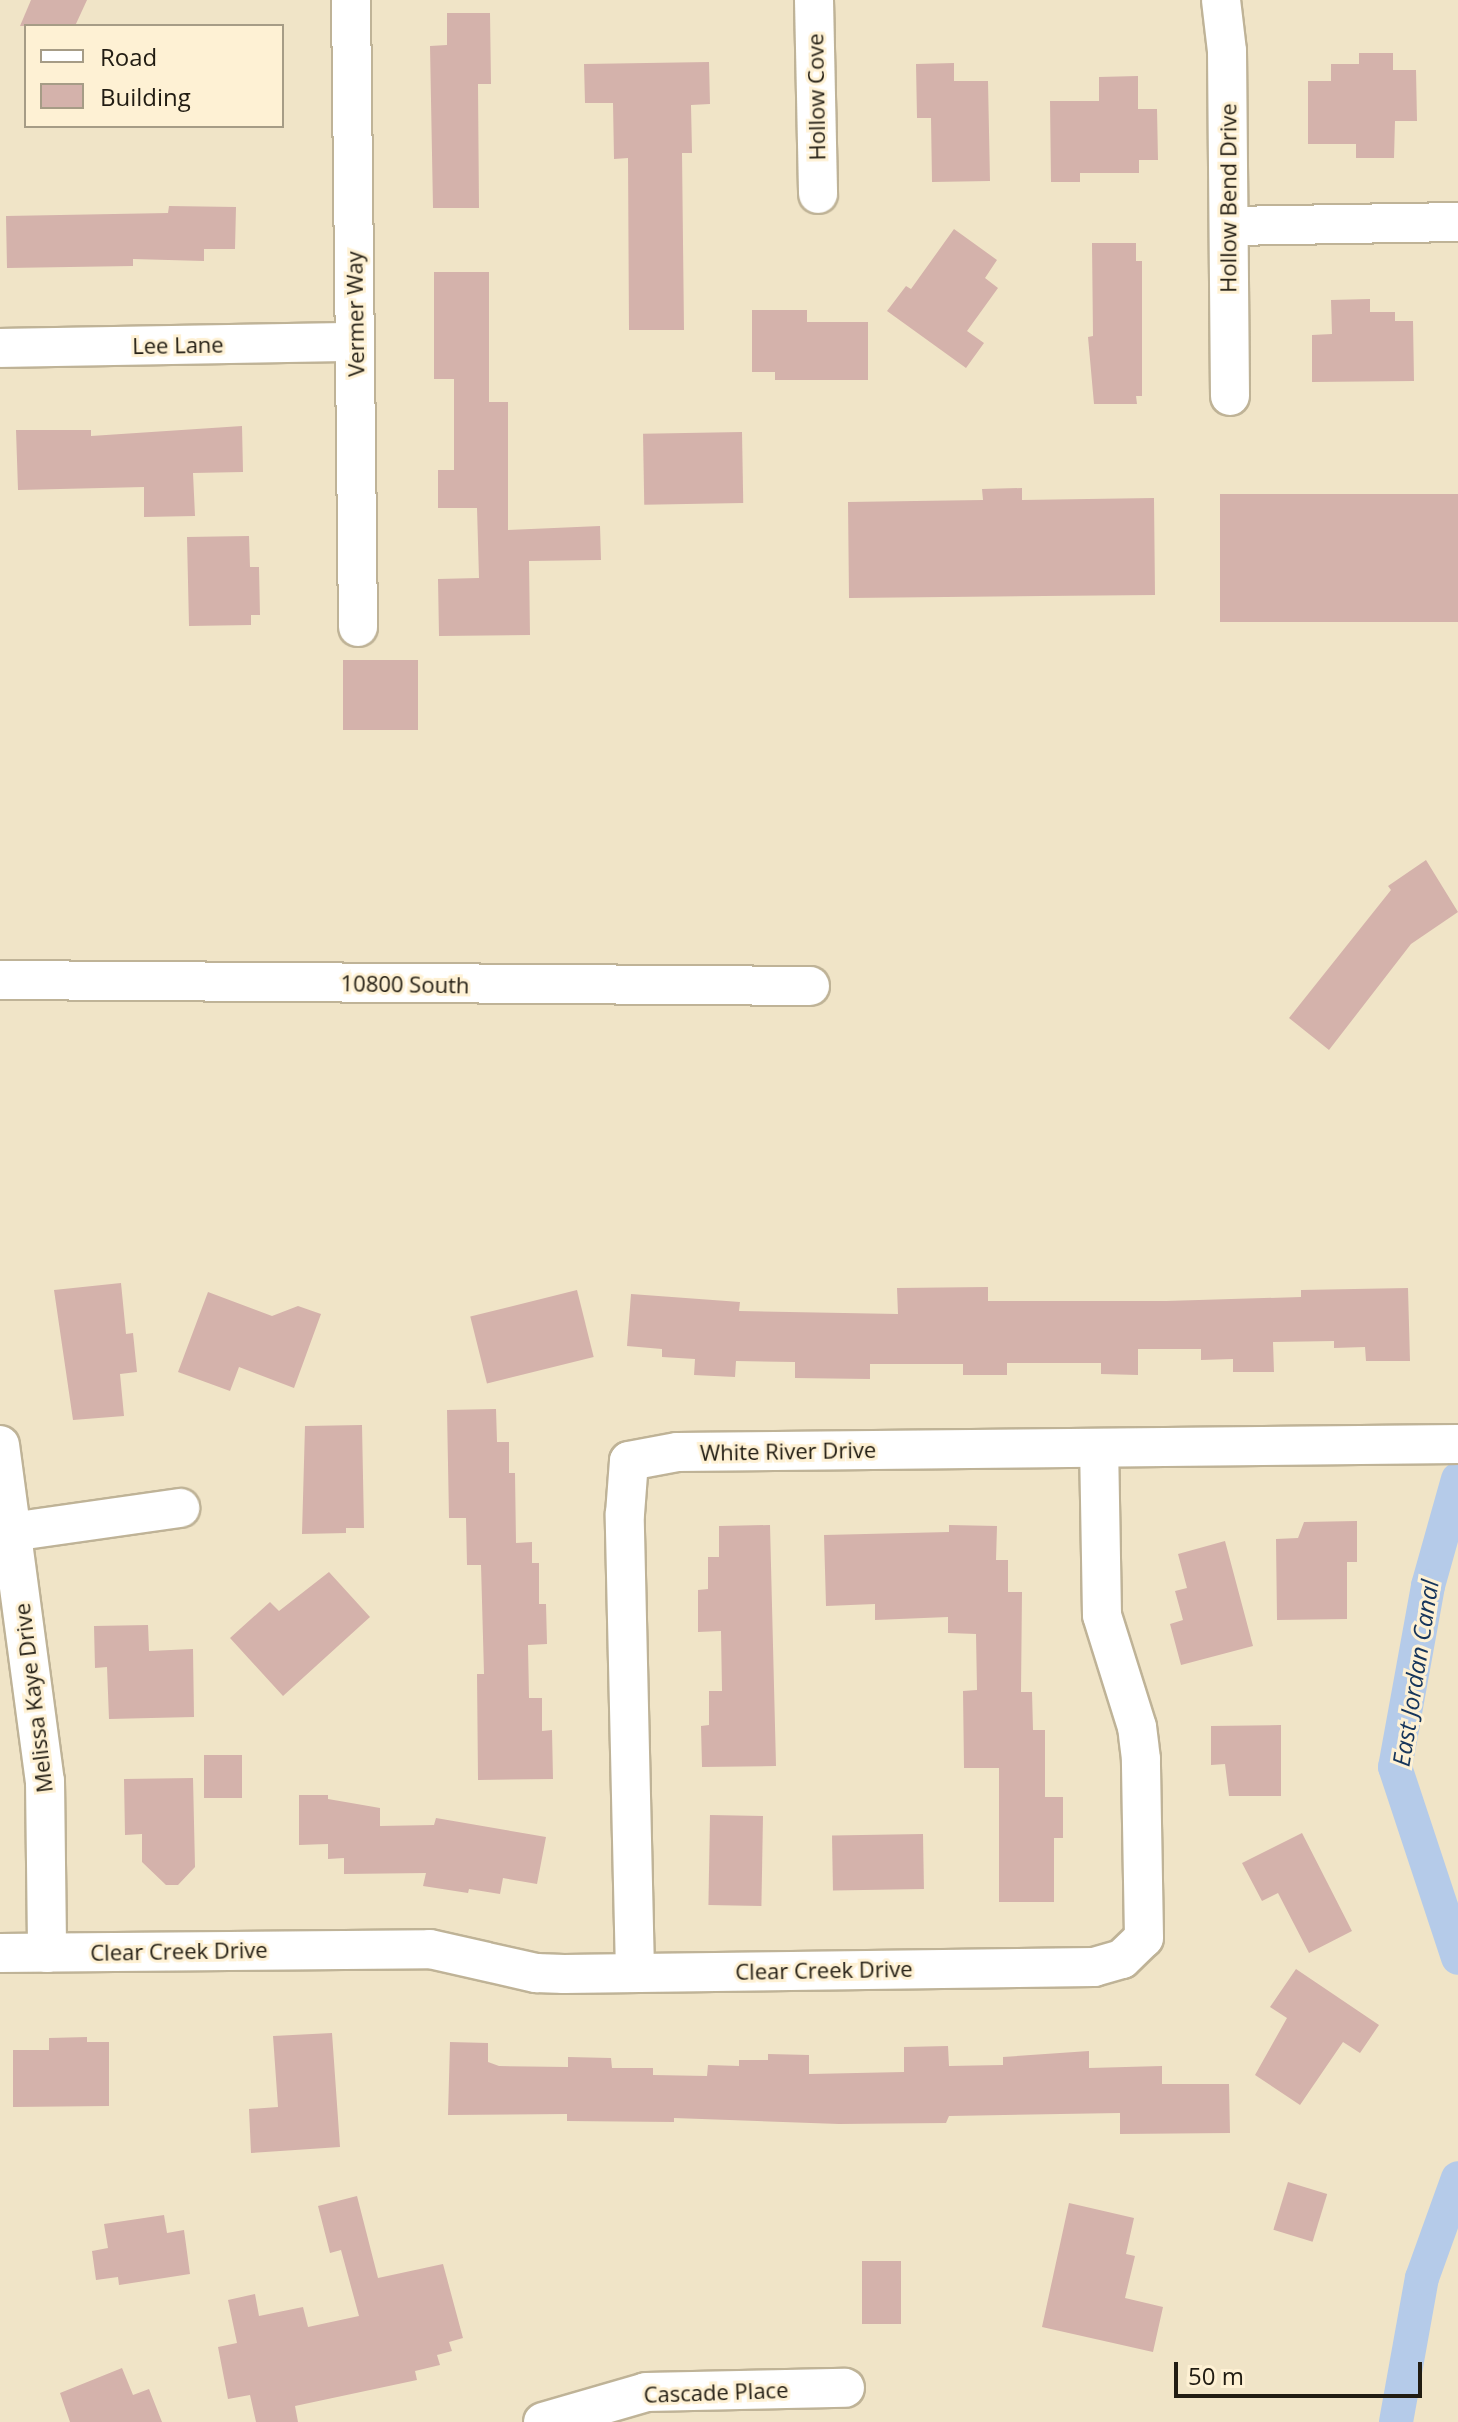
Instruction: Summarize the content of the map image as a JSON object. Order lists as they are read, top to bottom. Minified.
{"streets":{"street":["Hollow Cove","Hollow Bend Drive","Vermer Way","Lee Lane","10800 South","White River Drive","Melissa Kaye Drive","Clear Creek Drive","Cascade Place"]},"crossings":[["Vermer Way","Lee Lane"],["White River Drive","Clear Creek Drive"],["Melissa Kaye Drive","Clear Creek Drive"]],"water":["East Jordan Canal"],"legend":["Road","Building"],"scale_bar":"50 m"}
